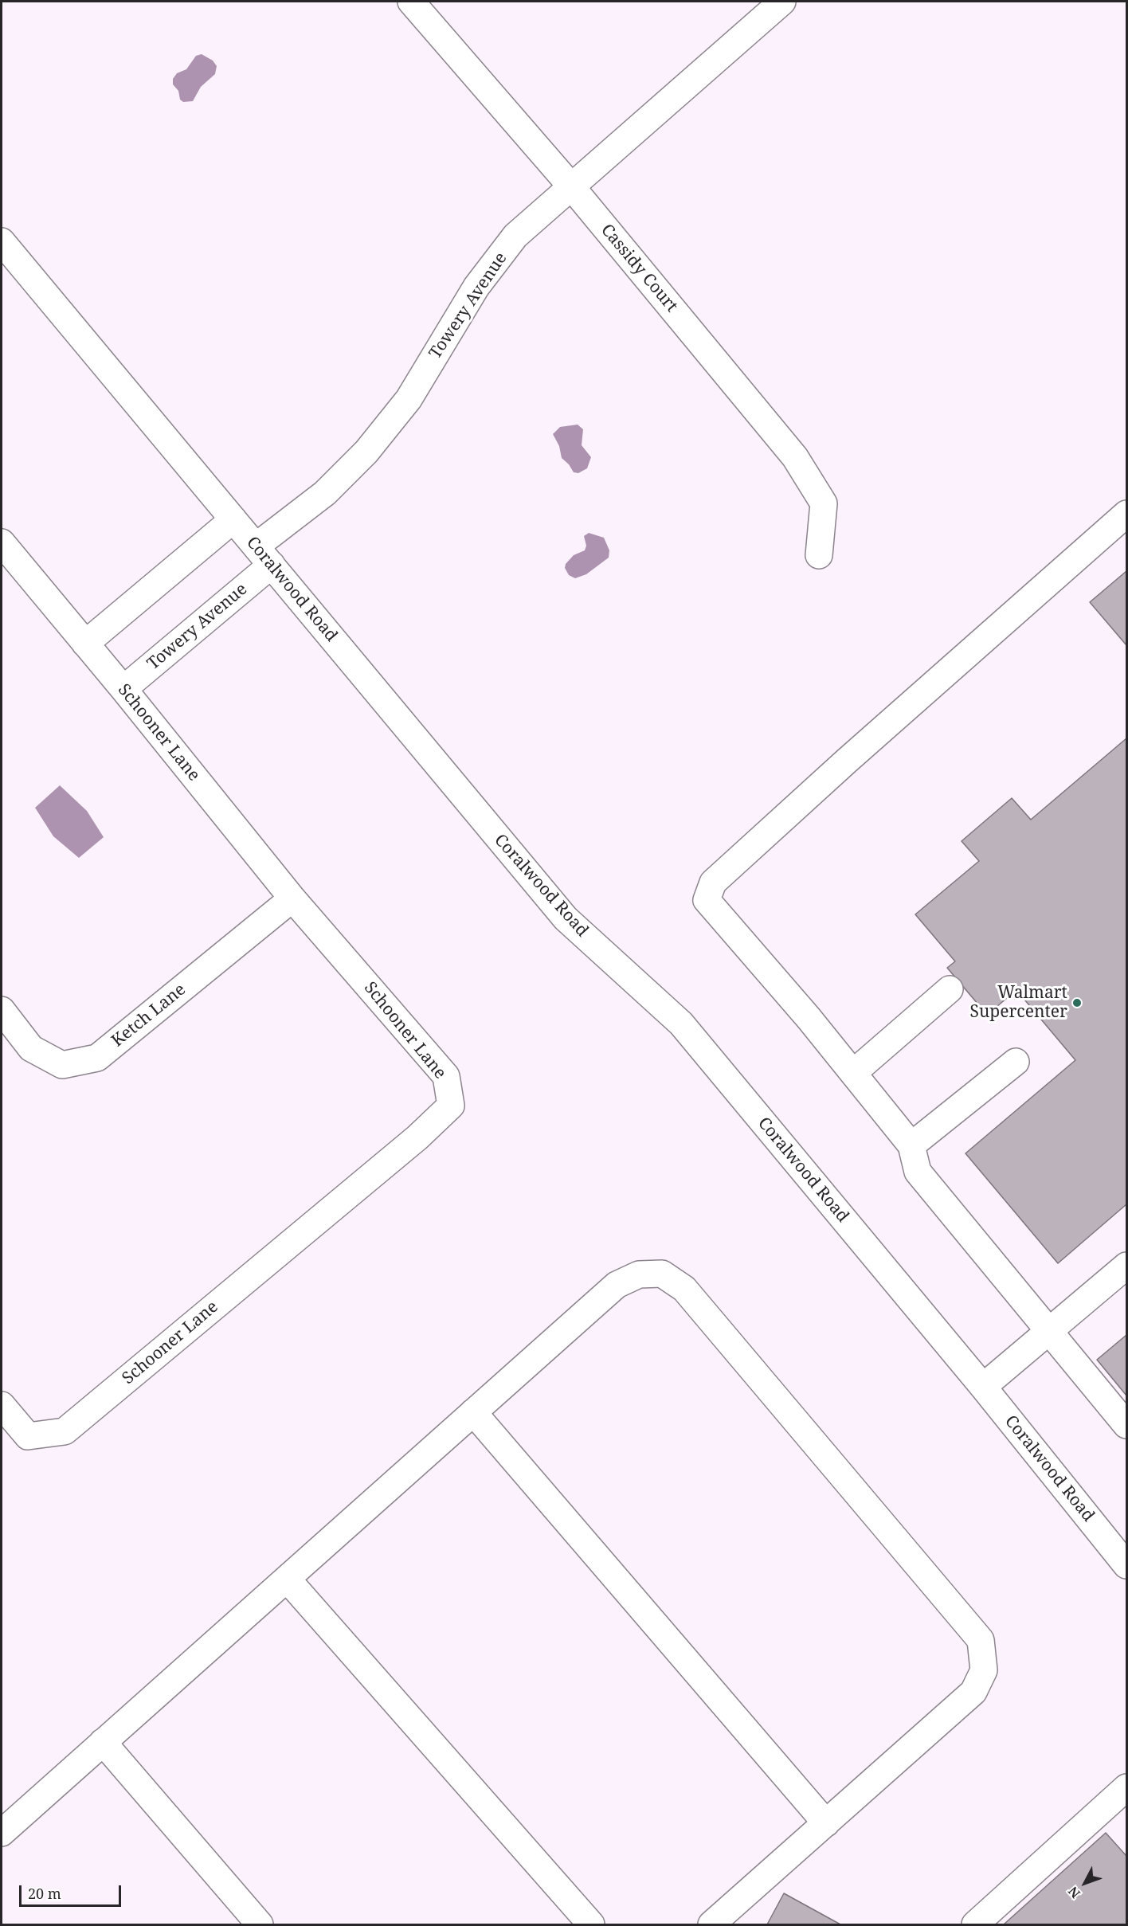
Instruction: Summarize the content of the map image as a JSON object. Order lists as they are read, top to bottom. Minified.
{"streets":{"street":["Cassidy Court","Towery Avenue","Coralwood Road","Schooner Lane","Ketch Lane"]},"crossings":[["Cassidy Court","Towery Avenue"],["Towery Avenue","Coralwood Road"],["Towery Avenue","Schooner Lane"],["Schooner Lane","Ketch Lane"]],"places":["Walmart Supercenter"],"scale_bar":"20 m","north":"bottom left"}
